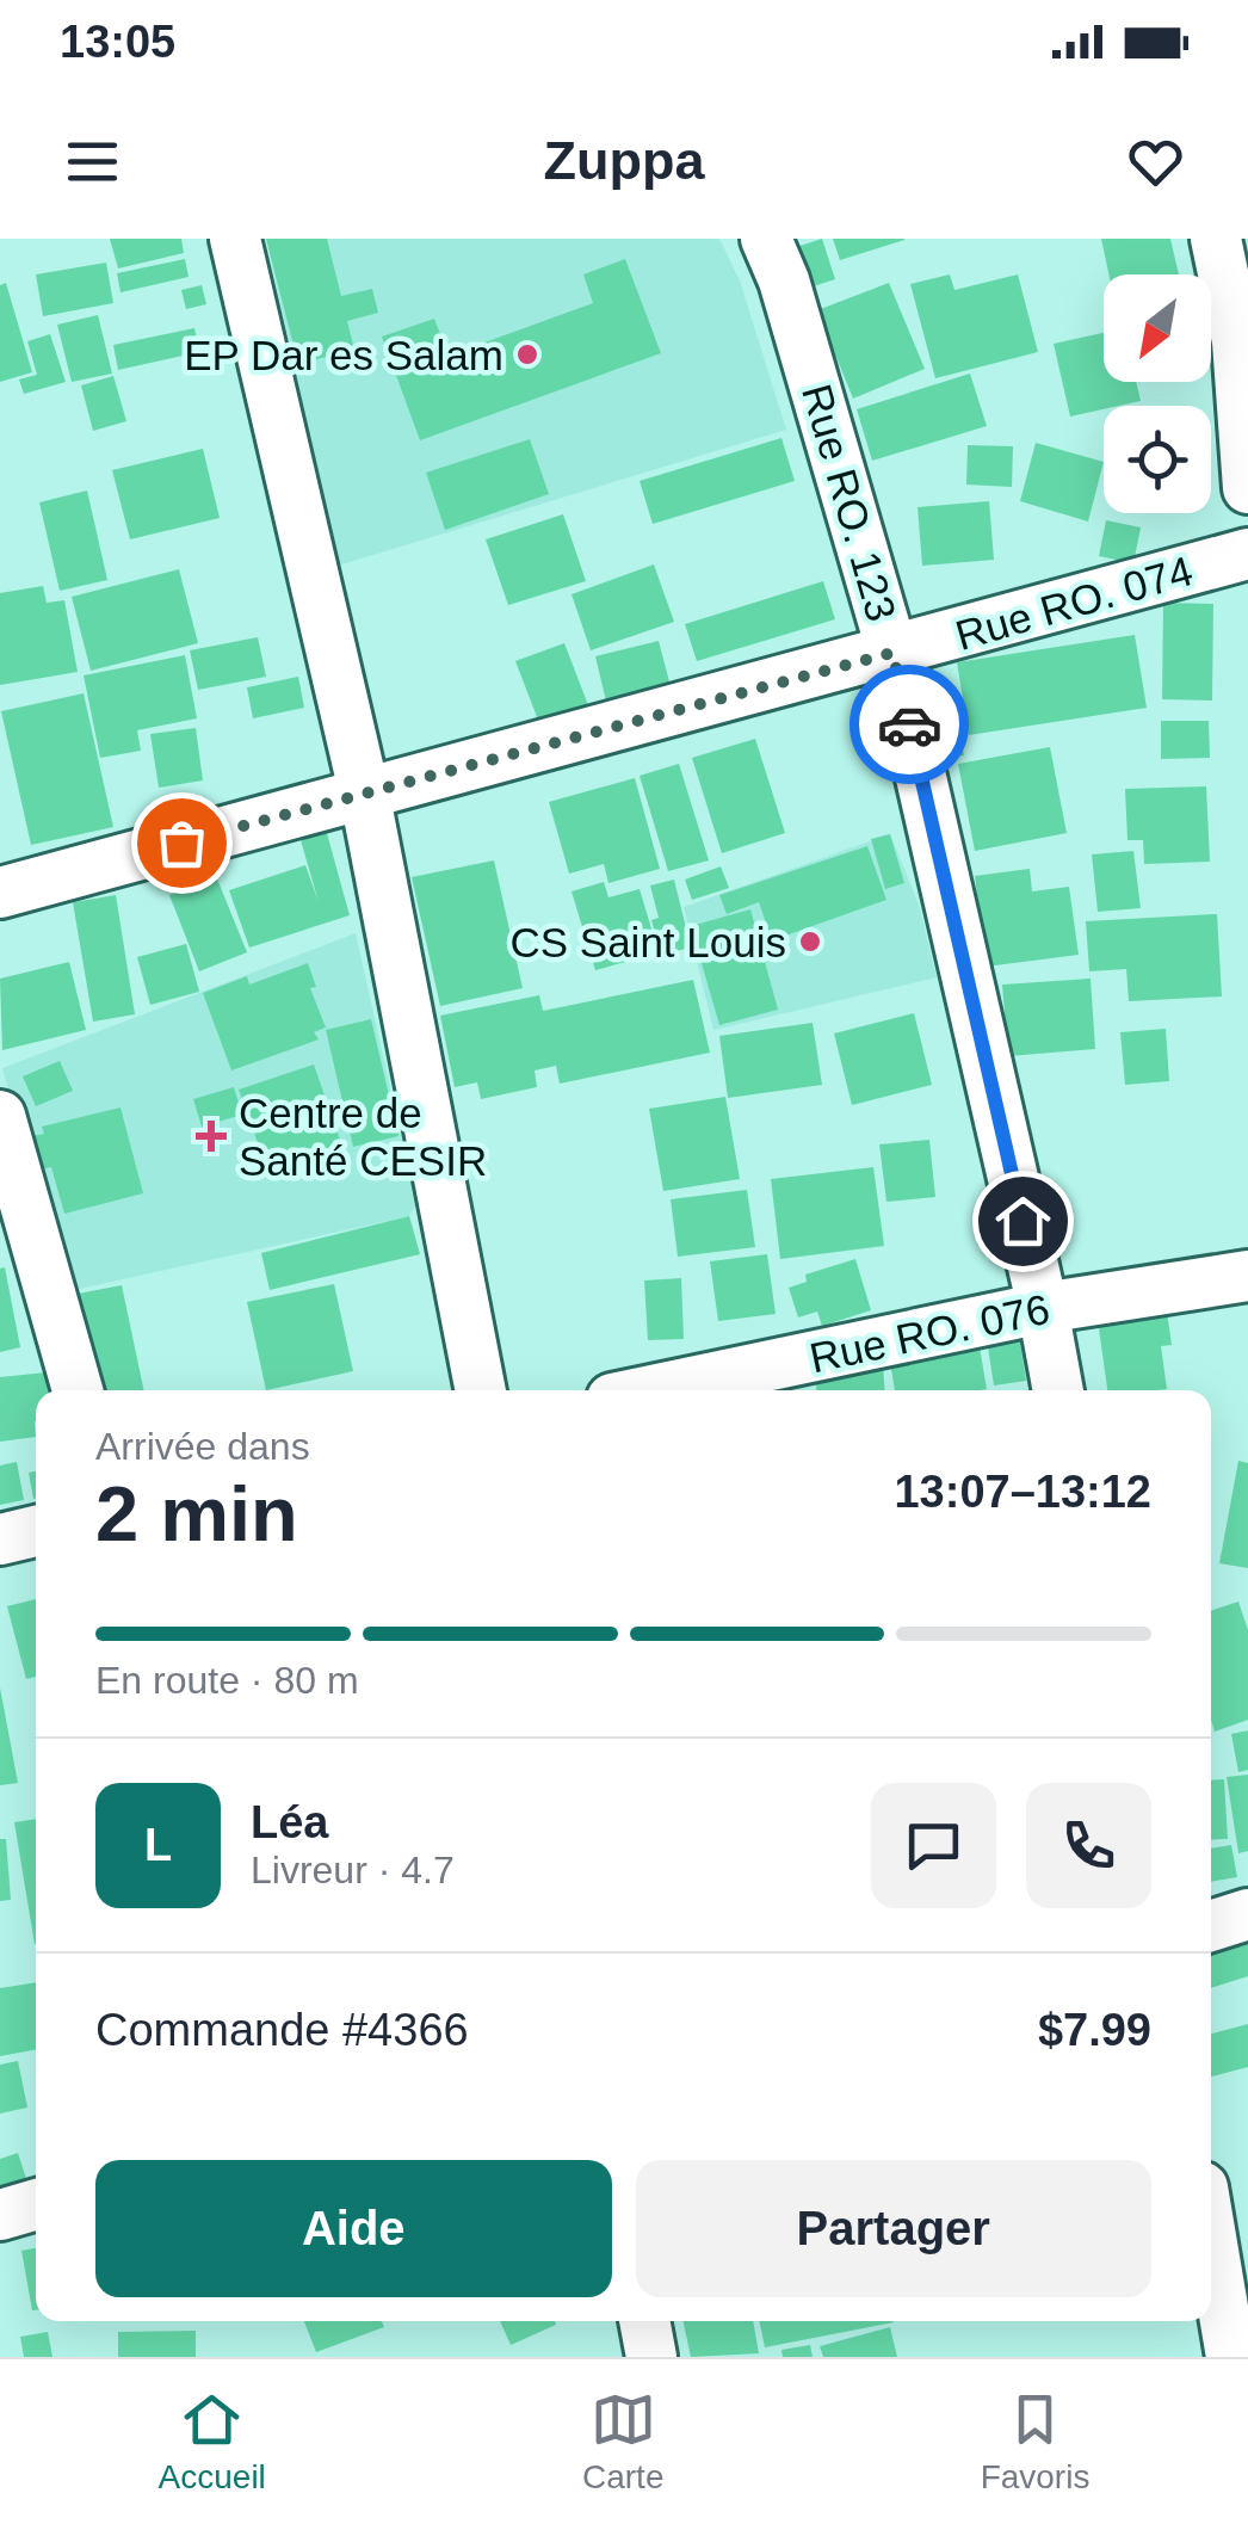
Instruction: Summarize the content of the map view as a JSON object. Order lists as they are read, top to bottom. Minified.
{"streets":{"street":["Rue RO. 123","Rue RO. 074","Rue RO. 076"]},"crossings":[["Rue RO. 123","Rue RO. 074"],["Rue RO. 123","Rue RO. 076"]],"places":{"other":["EP Dar es Salam","CS Saint Louis"],"health":["Centre de Santé CESIR"]},"north":"bottom left","page":{"status":"13:05","header":"Zuppa","heading":["2 min","Arrivée dans","13:07–13:12"],"panel":["Léa","Livreur · 4.7","Commande #4366","$7.99"],"bar":"En route · 80 m","round":"L","buttons":["Aide","Partager"],"tabs":["Accueil","Carte","Favoris"]}}
